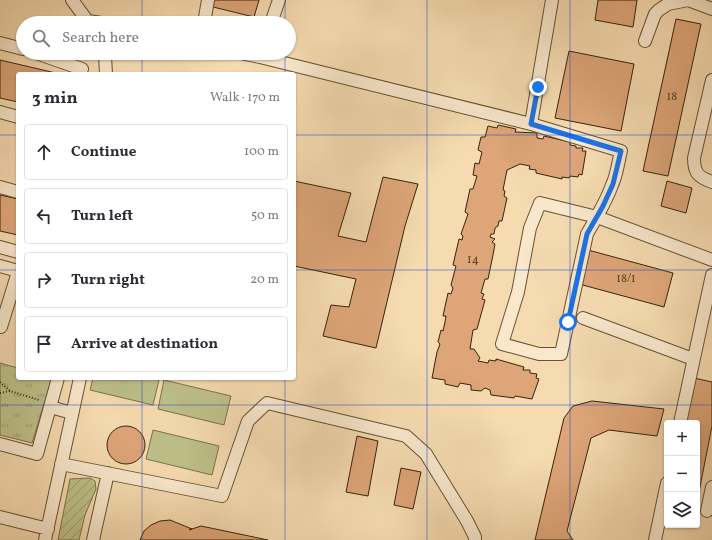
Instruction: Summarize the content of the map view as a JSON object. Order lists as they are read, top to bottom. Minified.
{"house_numbers":["18","14","18/1"],"page":{"search":"Search here","heading":["3 min","Walk · 170 m"],"list":[["Continue","100 m"],["Turn left","50 m"],["Turn right","20 m"],"Arrive at destination"],"map_buttons":["+","−"]}}
